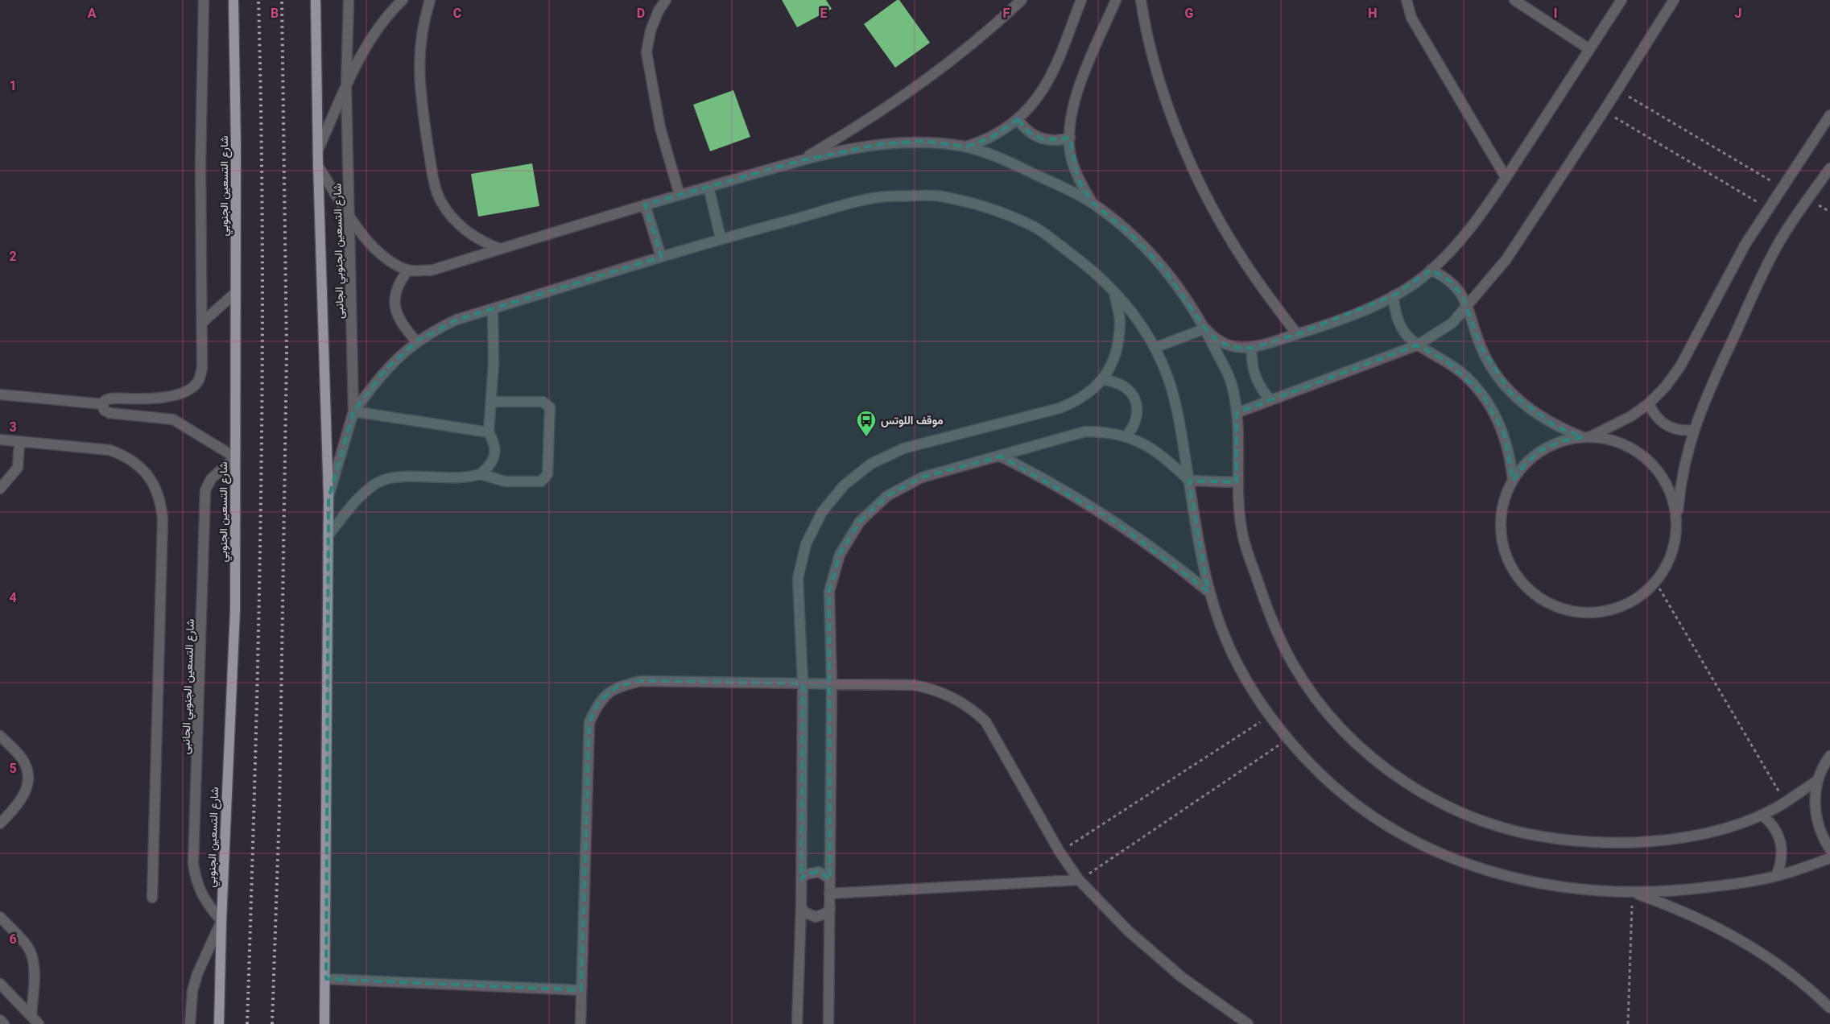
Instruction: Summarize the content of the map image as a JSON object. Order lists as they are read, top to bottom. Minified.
{"streets":{"main road":["شارع التسعين الجنوبي"],"street":["شارع التسعين الجنوبي الجانبى"]},"crossings":[["شارع التسعين الجنوبي","شارع التسعين الجنوبي الجانبى"]],"places":{"bus stop":["موقف اللوتس"]},"grid":{"columns":["A","B","C","D","E","F","G","H","I","J"],"rows":["1","2","3","4","5","6"]}}
